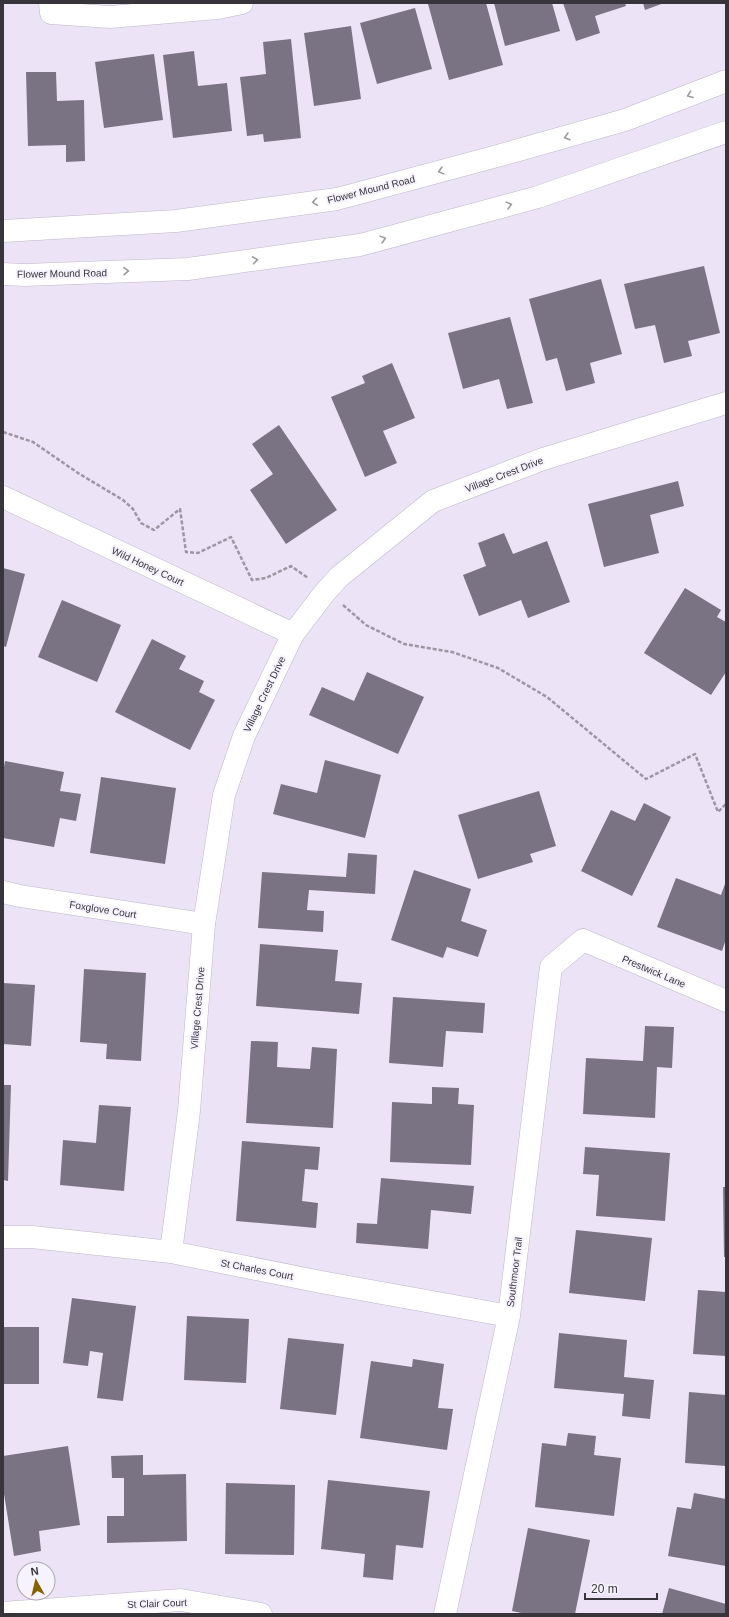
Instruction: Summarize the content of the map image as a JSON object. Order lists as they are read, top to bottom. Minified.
{"streets":{"street":["Flower Mound Road","Village Crest Drive","Wild Honey Court","Foxglove Court","Prestwick Lane","St Charles Court","Southmoor Trail","St Clair Court"]},"crossings":[["Village Crest Drive","Wild Honey Court"],["Village Crest Drive","Foxglove Court"],["Village Crest Drive","St Charles Court"],["Prestwick Lane","Southmoor Trail"],["St Charles Court","Southmoor Trail"]],"scale_bar":"20 m","north":"top"}
